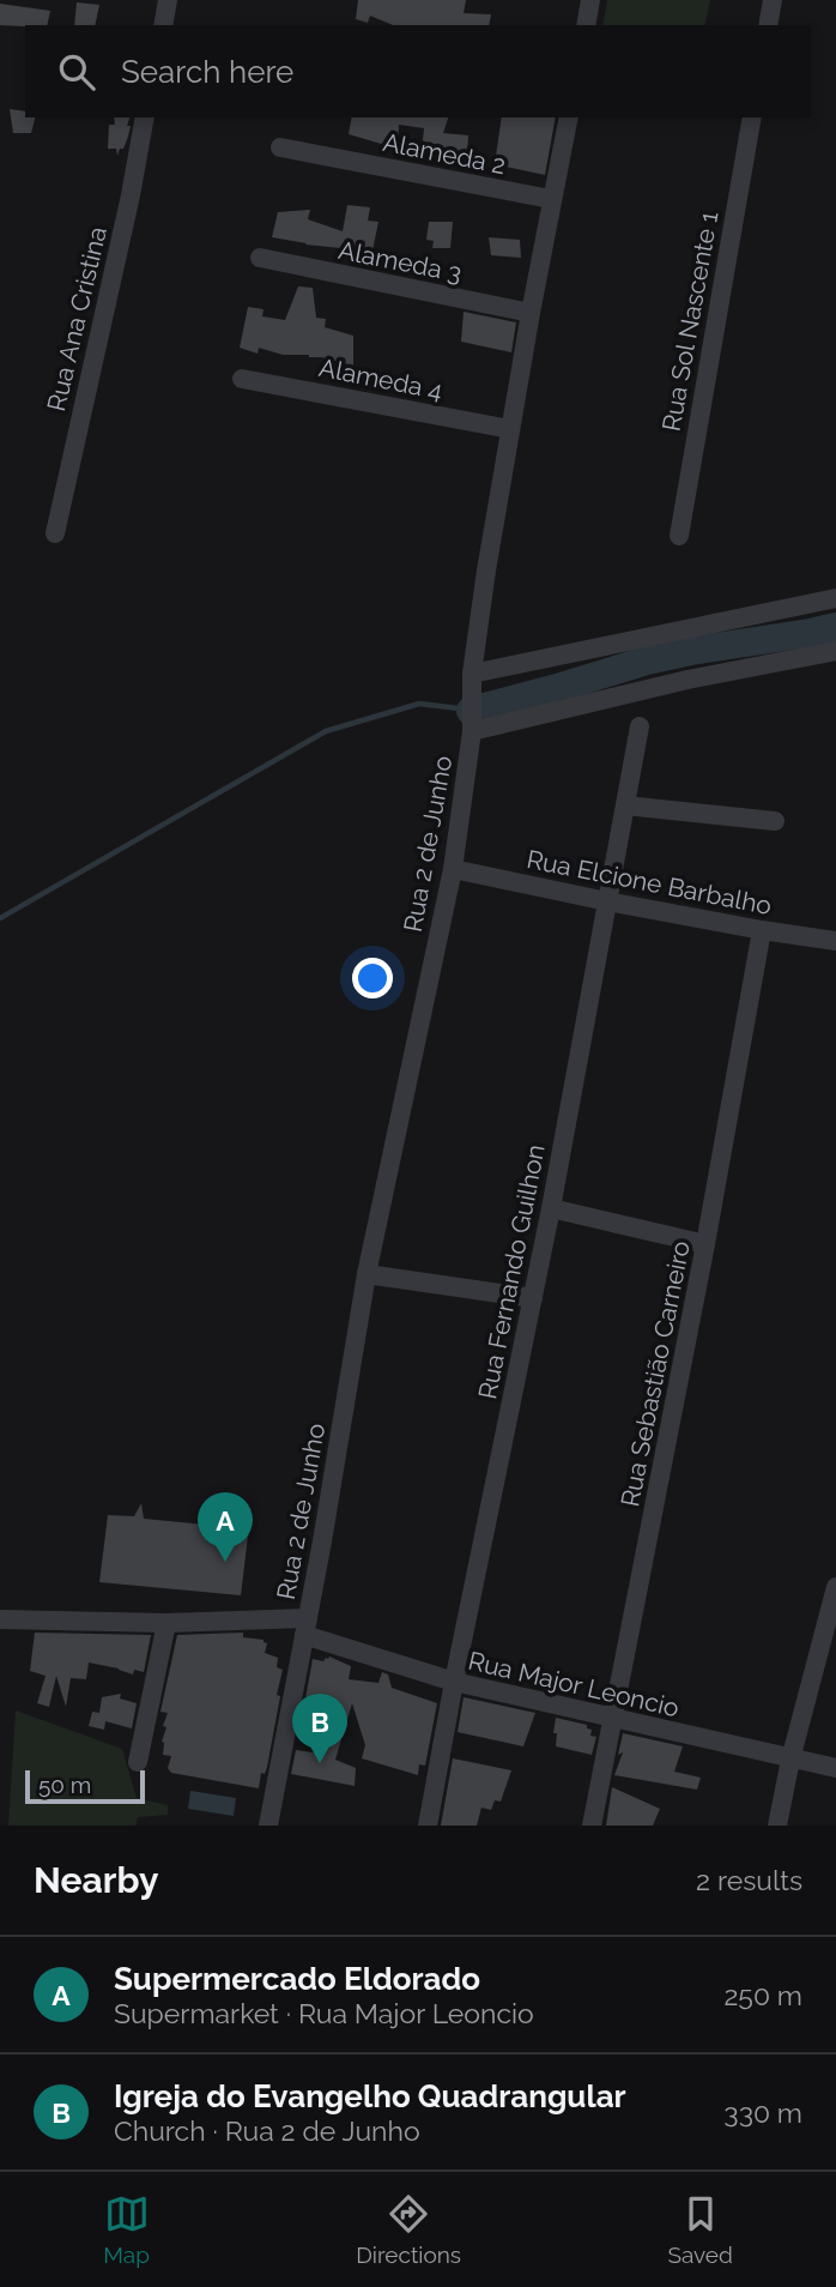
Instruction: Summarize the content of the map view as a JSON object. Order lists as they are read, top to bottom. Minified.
{"streets":{"street":["Alameda 2","Alameda 3","Rua Ana Cristina","Rua Sol Nascente 1","Alameda 4","Rua 2 de Junho","Rua Elcione Barbalho","Rua Fernando Guilhon","Rua Sebastião Carneiro","Rua Major Leoncio"]},"crossings":[["Alameda 2","Rua 2 de Junho"],["Alameda 3","Rua 2 de Junho"],["Alameda 4","Rua 2 de Junho"],["Rua 2 de Junho","Rua Elcione Barbalho"],["Rua 2 de Junho","Rua Major Leoncio"],["Rua Elcione Barbalho","Rua Fernando Guilhon"],["Rua Elcione Barbalho","Rua Sebastião Carneiro"],["Rua Fernando Guilhon","Rua Major Leoncio"],["Rua Sebastião Carneiro","Rua Major Leoncio"]],"scale_bar":"50 m","page":{"search":"Search here","pins":["A","B"],"scale":"50 m","heading":["Nearby","2 results"],"list":[{"mark":"A","name":"Supermercado Eldorado","note":"Supermarket · Rua Major Leoncio","value":"250 m"},{"mark":"B","name":"Igreja do Evangelho Quadrangular","note":"Church · Rua 2 de Junho","value":"330 m"}],"nav":["Map","Directions","Saved"]}}
